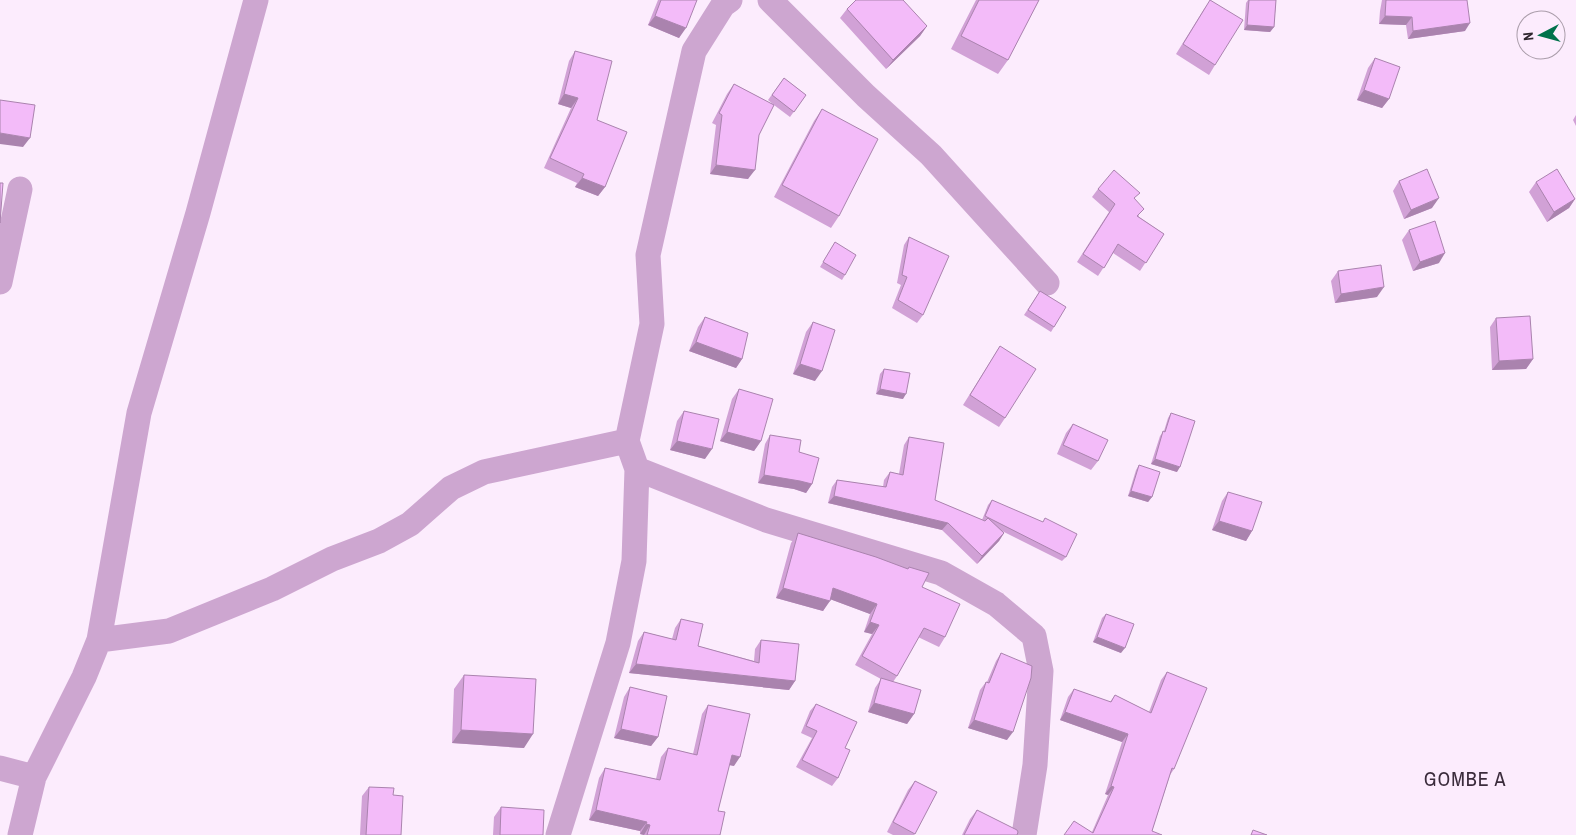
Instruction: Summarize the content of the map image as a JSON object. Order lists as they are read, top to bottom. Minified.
{"districts":["GOMBE A"],"north":"left"}
